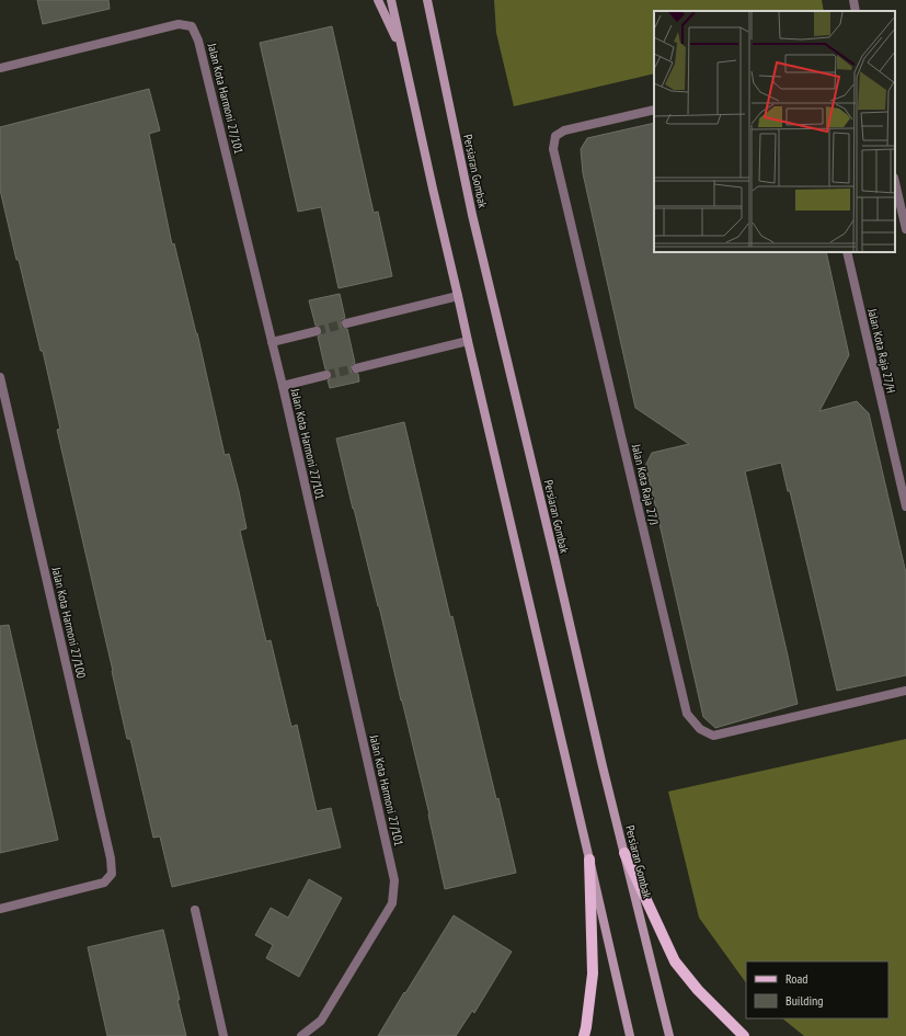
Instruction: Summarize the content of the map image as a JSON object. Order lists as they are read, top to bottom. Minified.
{"streets":{"main road":["Persiaran Gombak"],"street":["Jalan Kota Harmoni 27/101","Jalan Kota Raja 27/H","Jalan Kota Raja 27/J","Jalan Kota Harmoni 27/100"]},"legend":["Road","Building"]}
